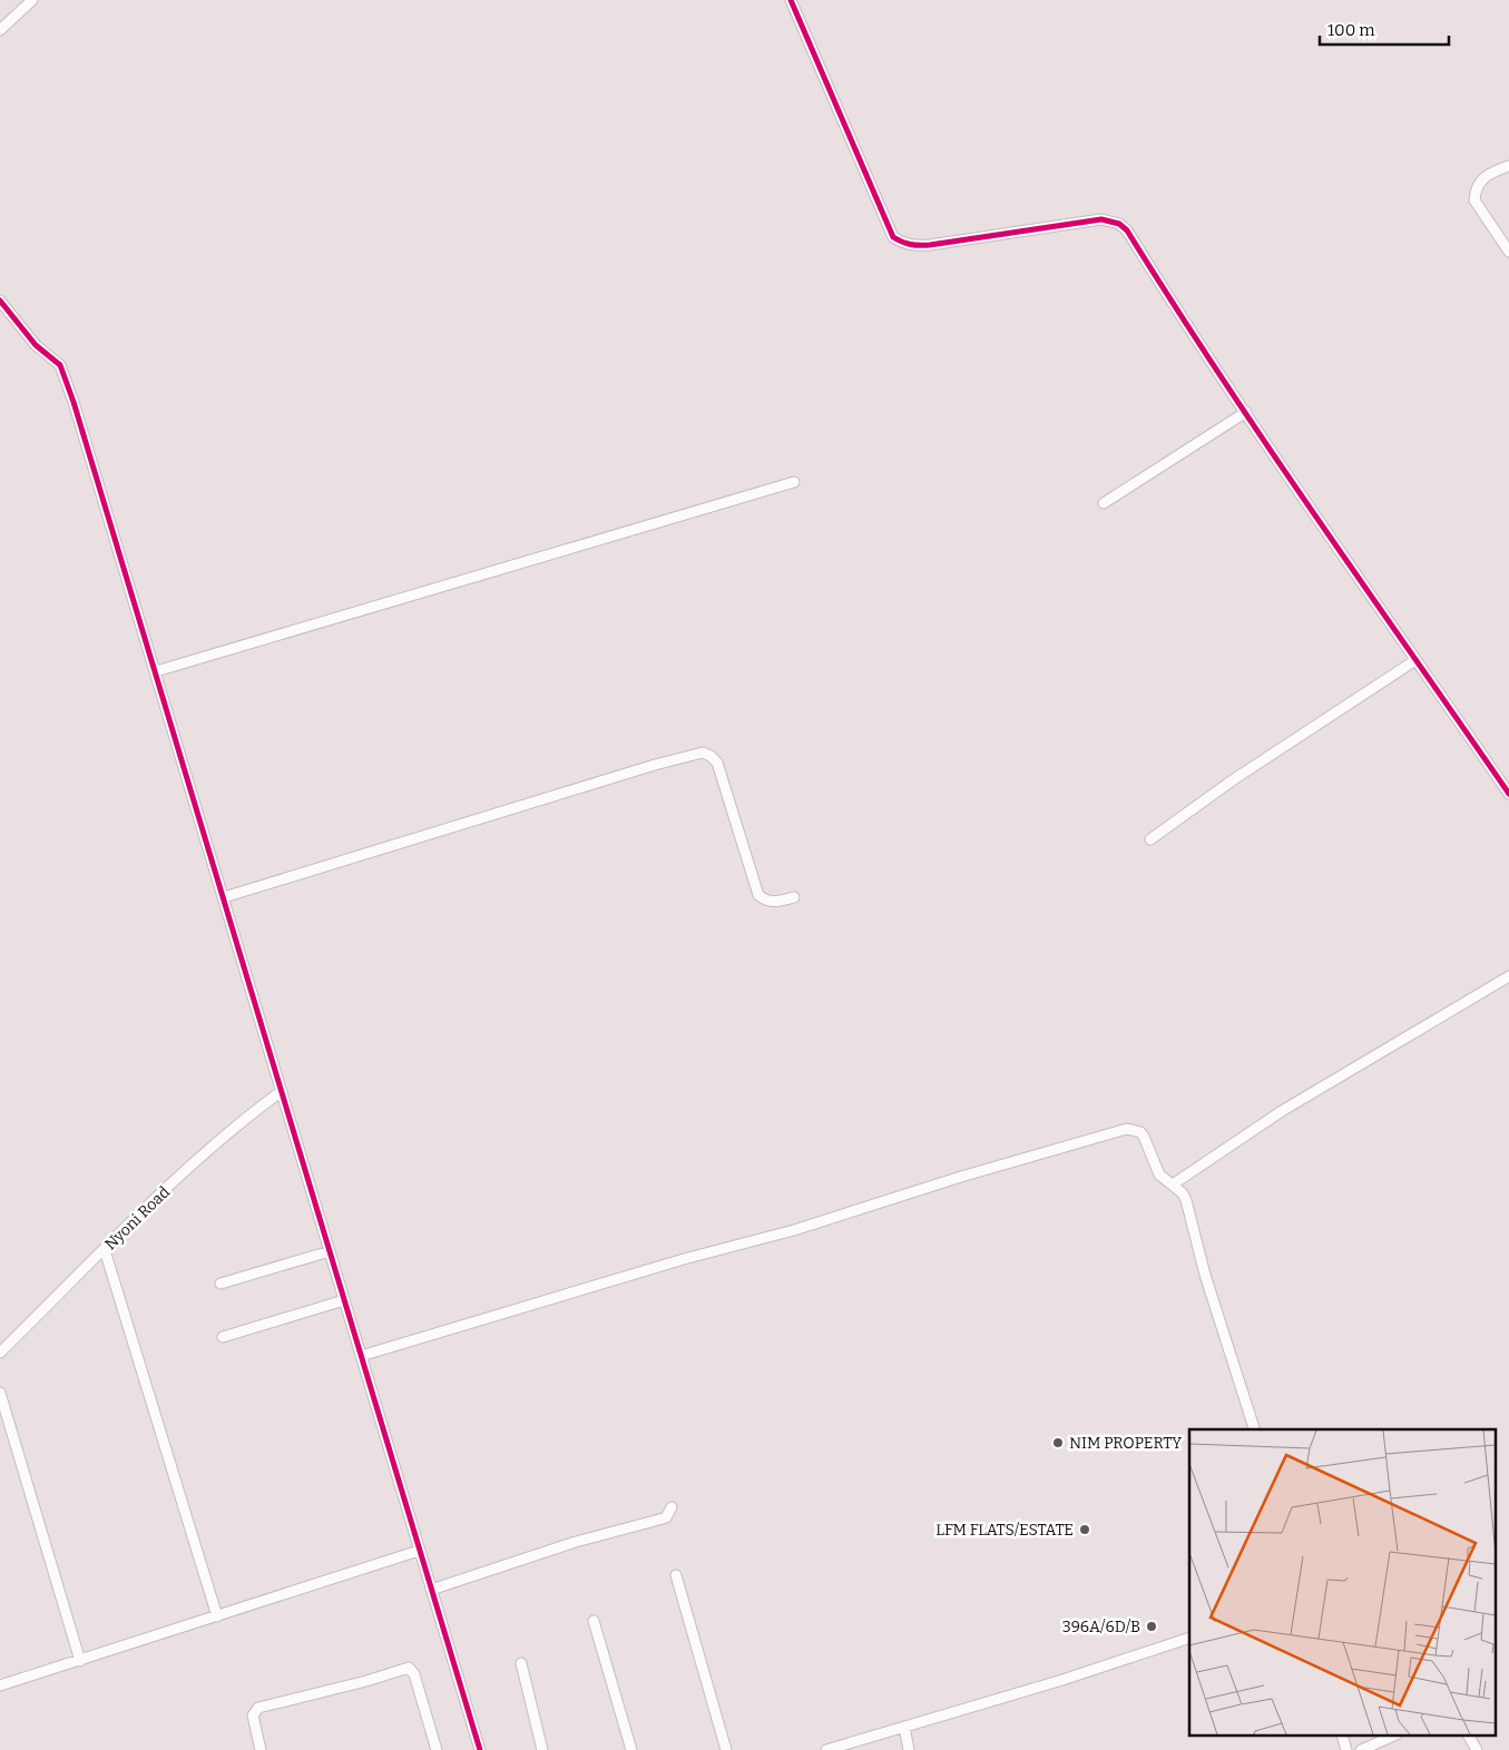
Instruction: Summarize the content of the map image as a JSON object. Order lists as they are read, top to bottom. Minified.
{"streets":{"street":["Nyoni Road"]},"places":["NIM PROPERTY","LFM FLATS/ESTATE","396A/6D/B"],"scale_bar":"100 m"}
